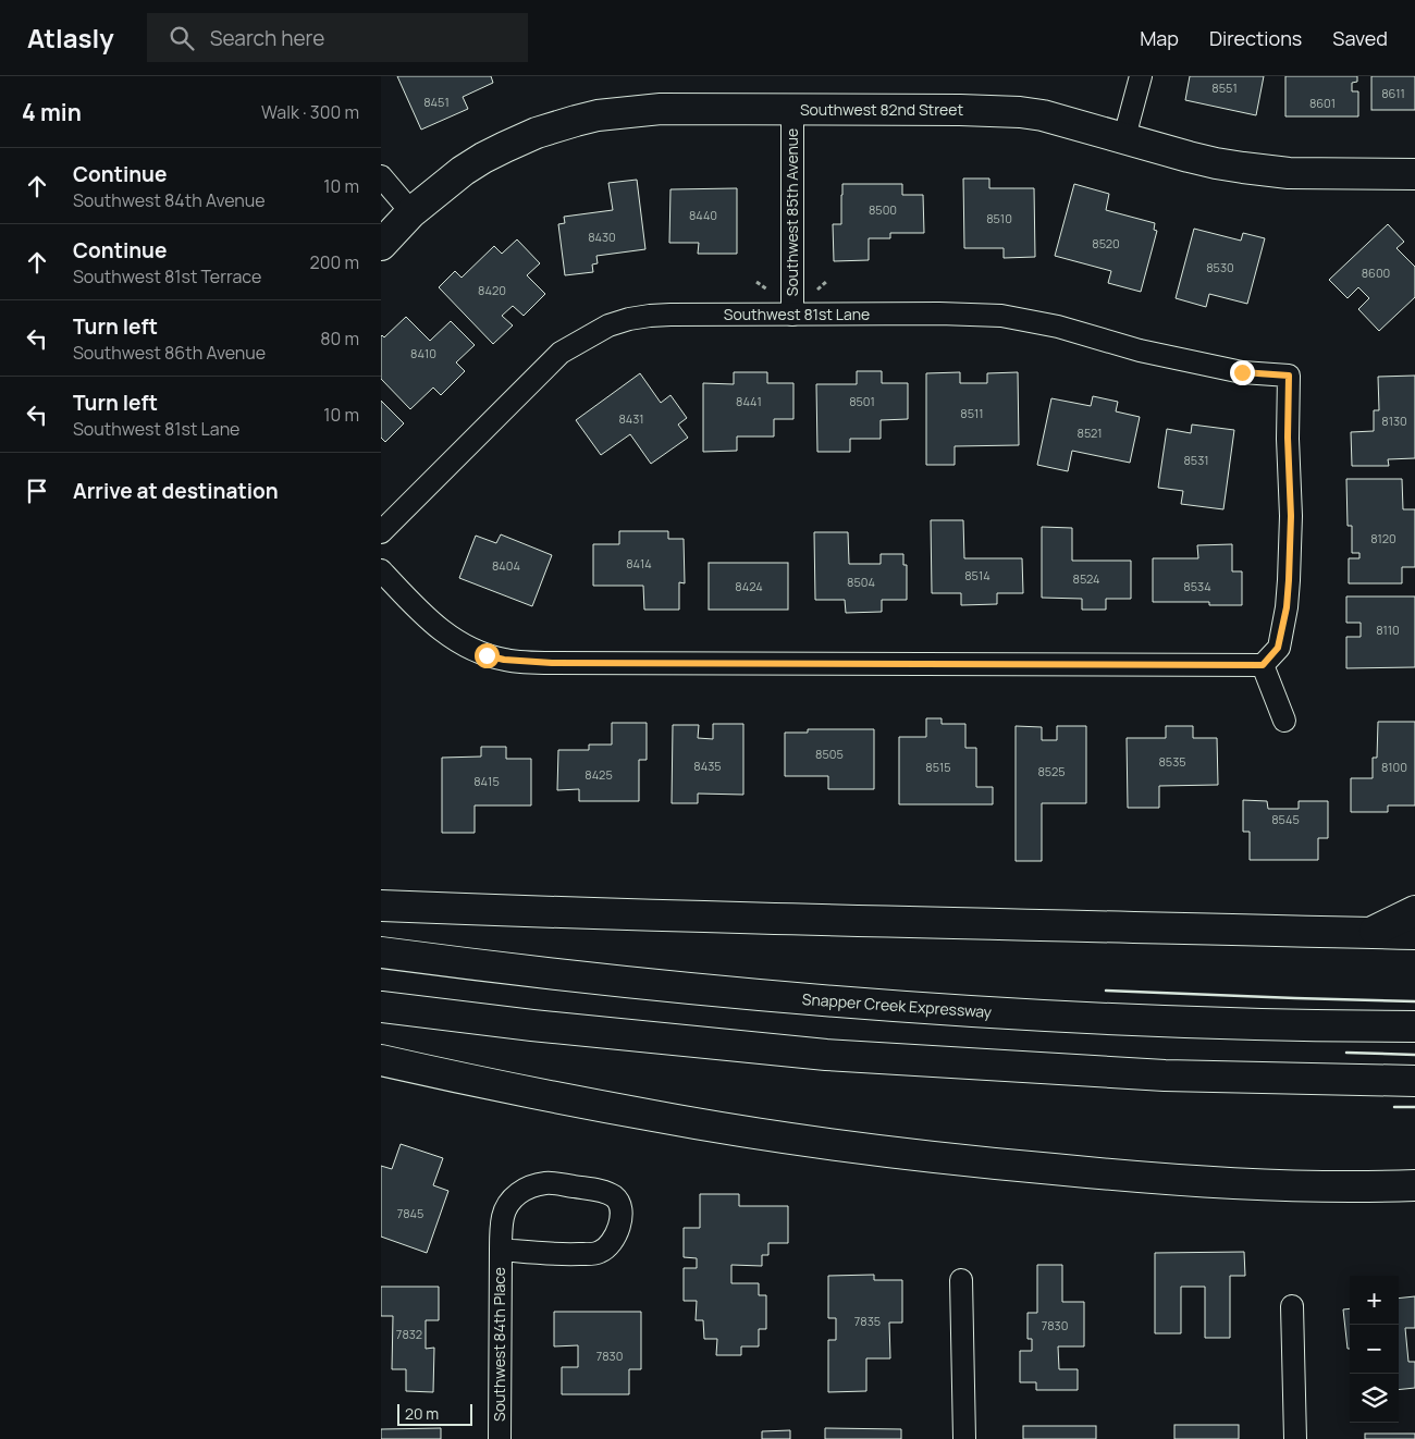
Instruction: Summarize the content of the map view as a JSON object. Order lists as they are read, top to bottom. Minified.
{"streets":{"main road":["Southwest 82nd Street","Snapper Creek Expressway"],"street":["Southwest 85th Avenue","Southwest 81st Lane","Southwest 84th Place"]},"crossings":[["Southwest 82nd Street","Southwest 85th Avenue"],["Southwest 85th Avenue","Southwest 81st Lane"]],"house_numbers":["8551","8611","8451","8601","8500","8440","8510","8430","8520","8530","8600","8420","8410","8441","8501","8511","8431","8130","8521","8531","8120","8414","8404","8514","8524","8504","8424","8534","8110","8505","8535","8435","8515","8100","8525","8425","8415","8545","7845","7835","7830","7832","7830"],"scale_bar":"20 m","page":{"header":"Atlasly","search":"Search here","nav":["Map","Directions","Saved"],"heading":["4 min","Walk · 300 m"],"list":[["Continue","Southwest 84th Avenue","10 m"],["Continue","Southwest 81st Terrace","200 m"],["Turn left","Southwest 86th Avenue","80 m"],["Turn left","Southwest 81st Lane","10 m"],"Arrive at destination"],"map_buttons":["+","−"],"scale":"20 m"}}
